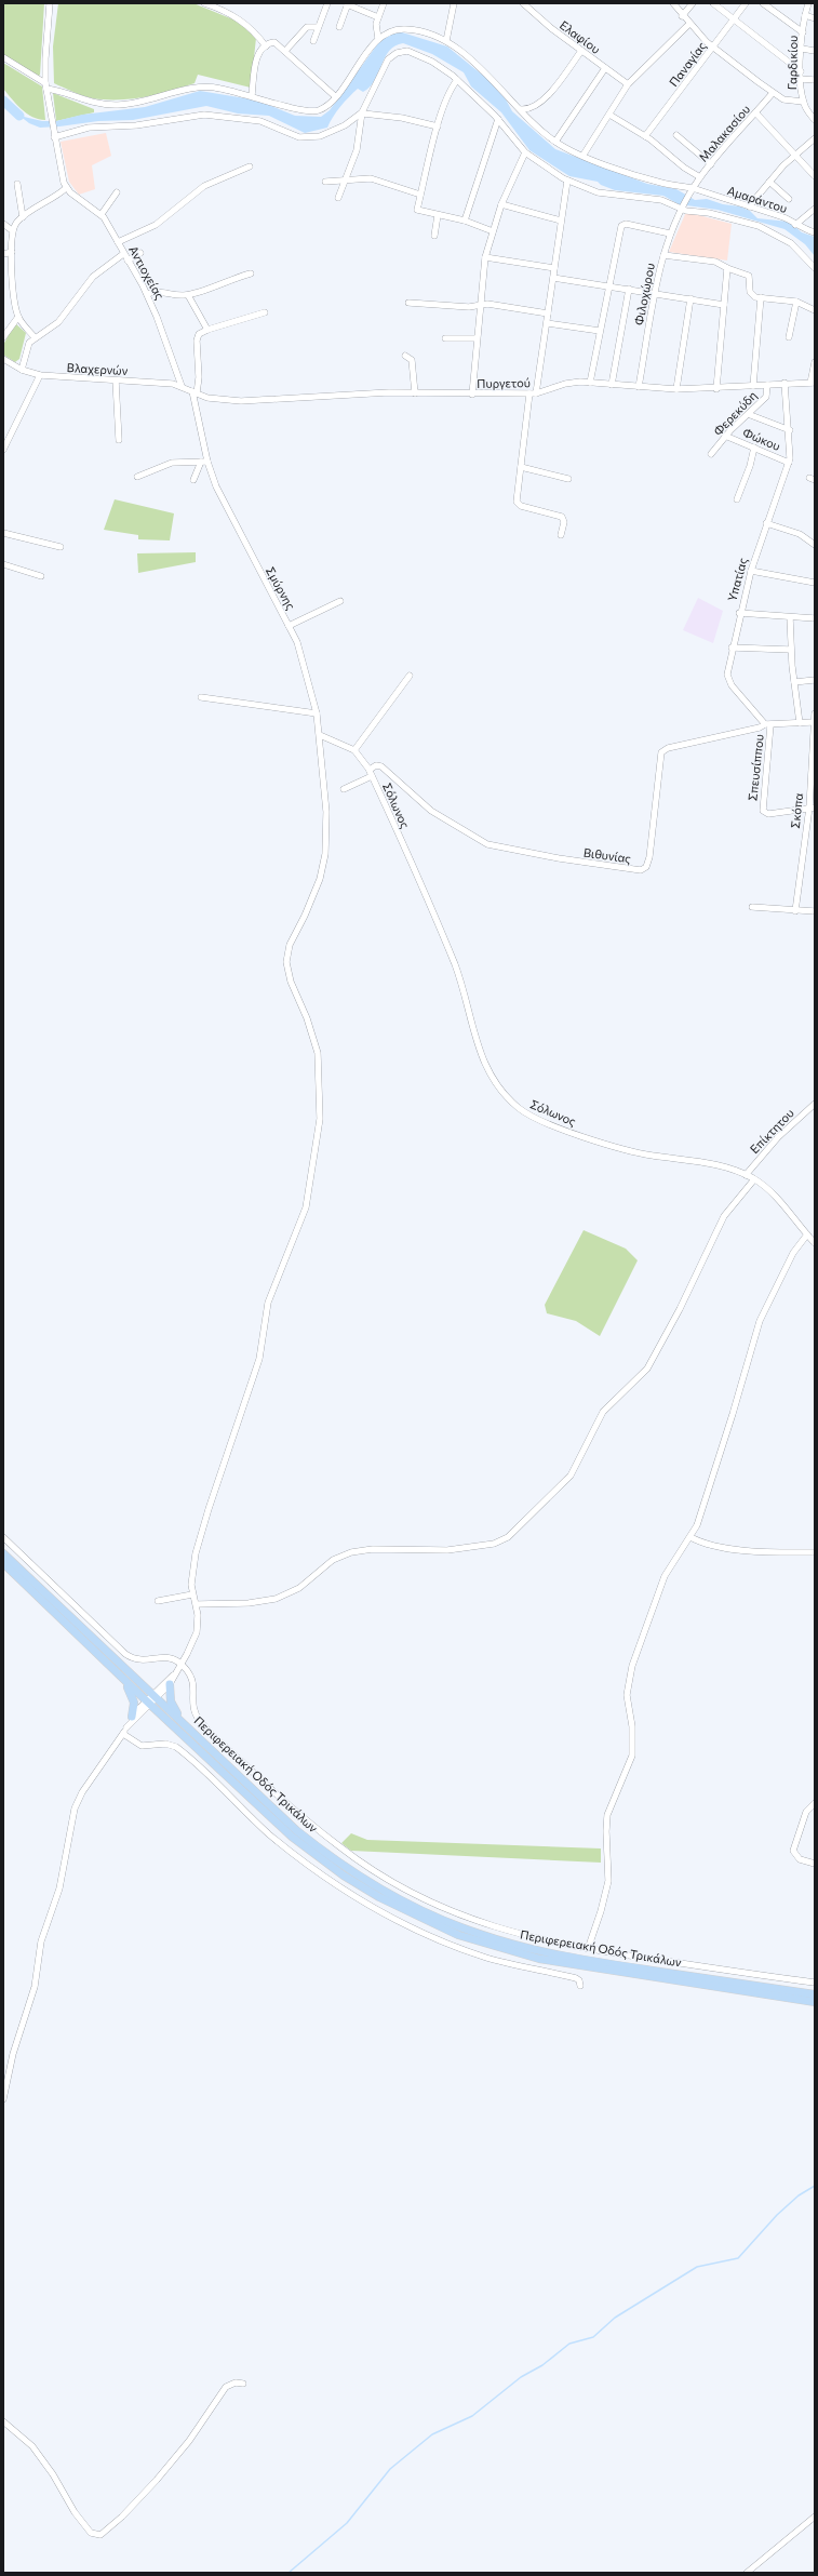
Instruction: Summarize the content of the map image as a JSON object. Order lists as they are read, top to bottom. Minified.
{"streets":{"main road":["Περιφερειακή Οδός Τρικάλων"],"street":["Ελαφίου","Γαρδικίου","Παναγίας","Μαλακασίου","Αμαράντου","Αντιοχείας","Φιλοχώρου","Βλαχερνών","Πυργετού","Φερεκύδη","Φώκου","Υπατίας","Σμύρνης","Σπευσίππου","Σόλωνος","Σκόπα","Βιθυνίας","Επίκτητου"]},"crossings":[["Μαλακασίου","Αμαράντου"],["Μαλακασίου","Φιλοχώρου"],["Αντιοχείας","Βλαχερνών"],["Φιλοχώρου","Πυργετού"],["Βλαχερνών","Πυργετού"],["Βλαχερνών","Σμύρνης"],["Πυργετού","Φερεκύδη"],["Πυργετού","Υπατίας"],["Πυργετού","Σμύρνης"],["Φερεκύδη","Φώκου"],["Φώκου","Υπατίας"],["Υπατίας","Σπευσίππου"],["Υπατίας","Βιθυνίας"],["Σπευσίππου","Σκόπα"],["Σπευσίππου","Βιθυνίας"],["Σόλωνος","Βιθυνίας"],["Σόλωνος","Επίκτητου"]]}
